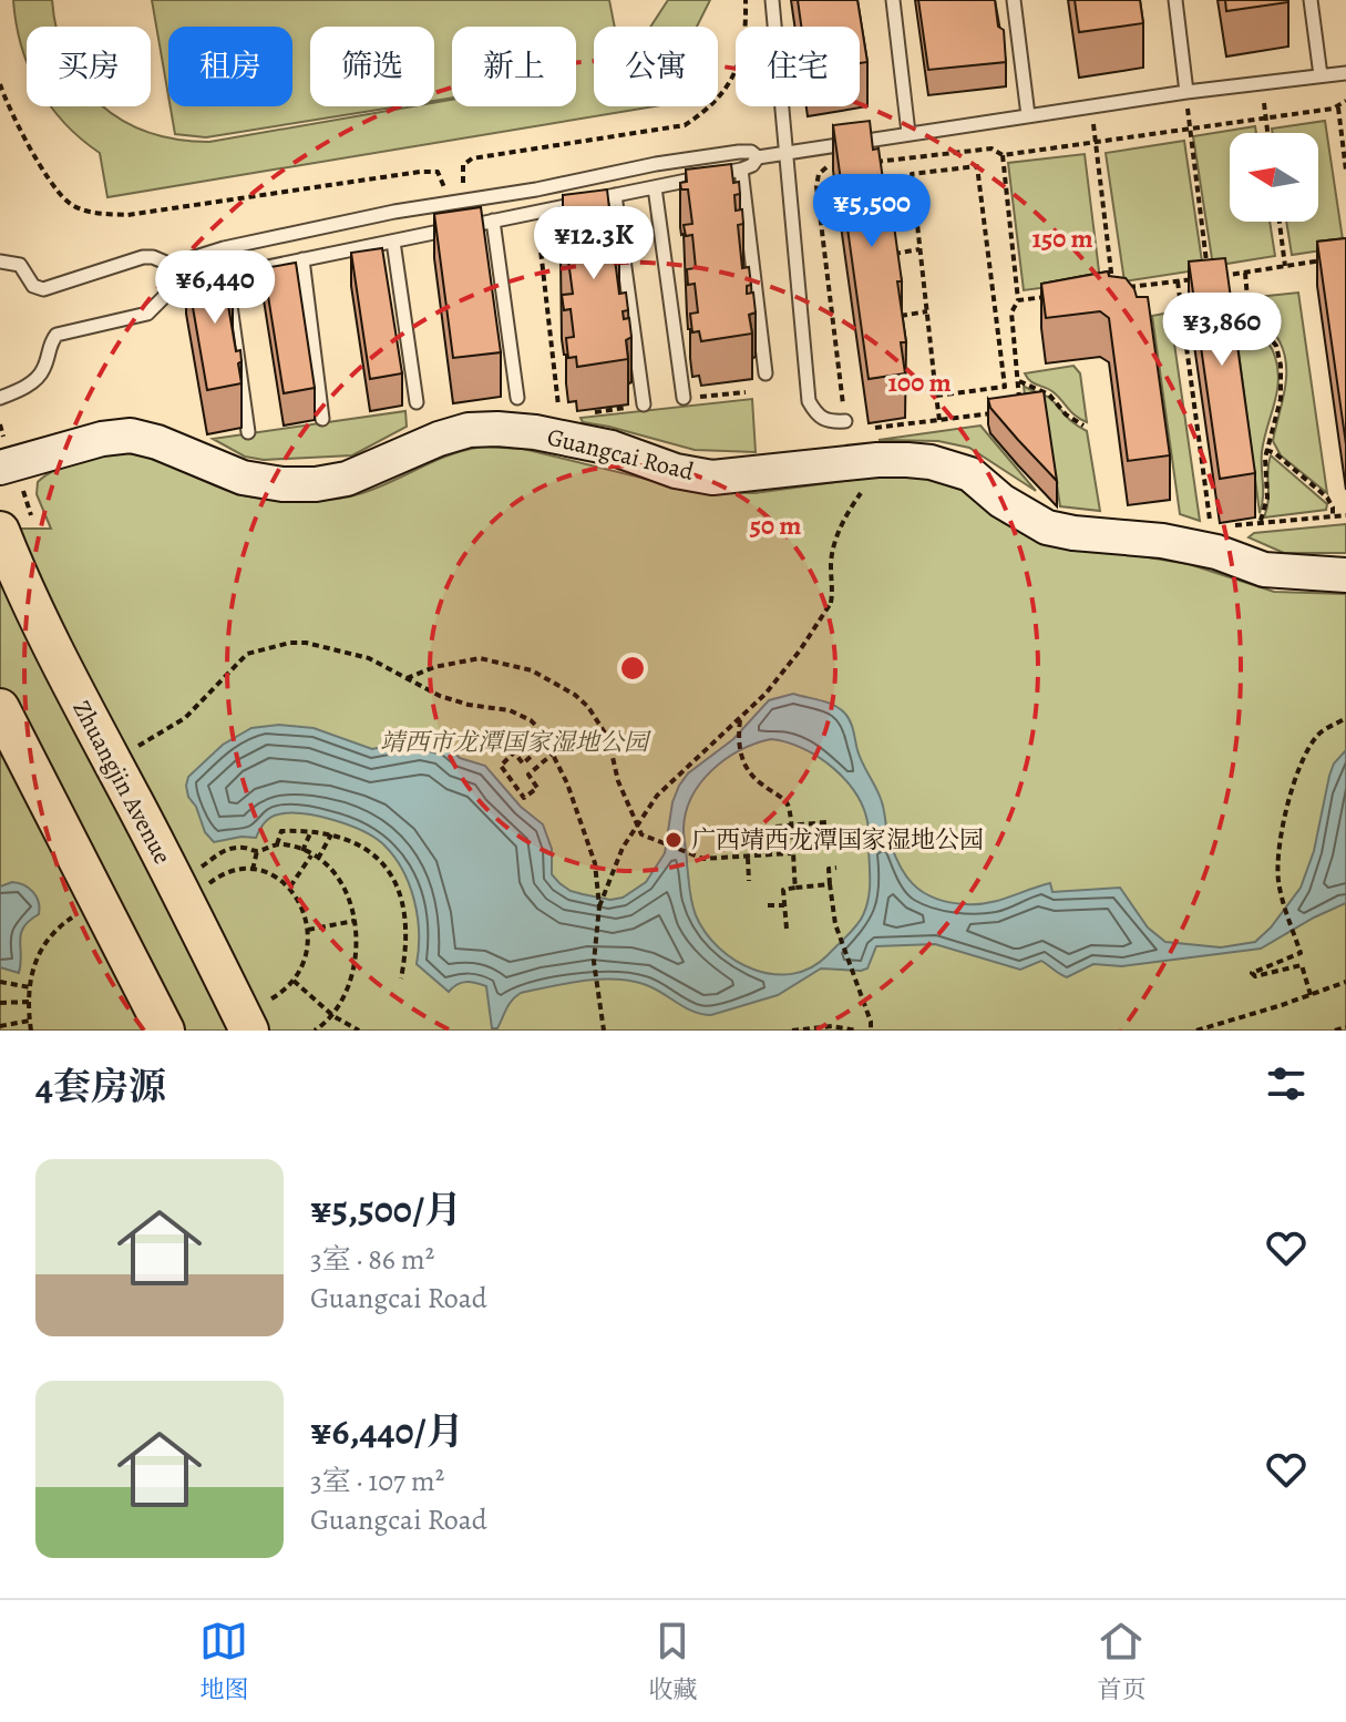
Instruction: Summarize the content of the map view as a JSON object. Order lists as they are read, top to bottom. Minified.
{"streets":{"main road":["Zhuangjin Avenue"],"street":["Guangcai Road"]},"parks":["靖西市龙潭国家湿地公园"],"places":["广西靖西龙潭国家湿地公园"],"north":"left","page":{"chip":["买房","租房","筛选","新上","公寓","住宅"],"price":["¥5,500","¥12.3K","¥6,440","¥3,860"],"heading":"4套房源","list":[{"name":"¥5,500/月","note":"3室 · 86 m² · Guangcai Road"},{"name":"¥6,440/月","note":"3室 · 107 m² · Guangcai Road"}],"tabs":["地图","收藏","首页"]},"rings":["150 m","100 m","50 m"]}
